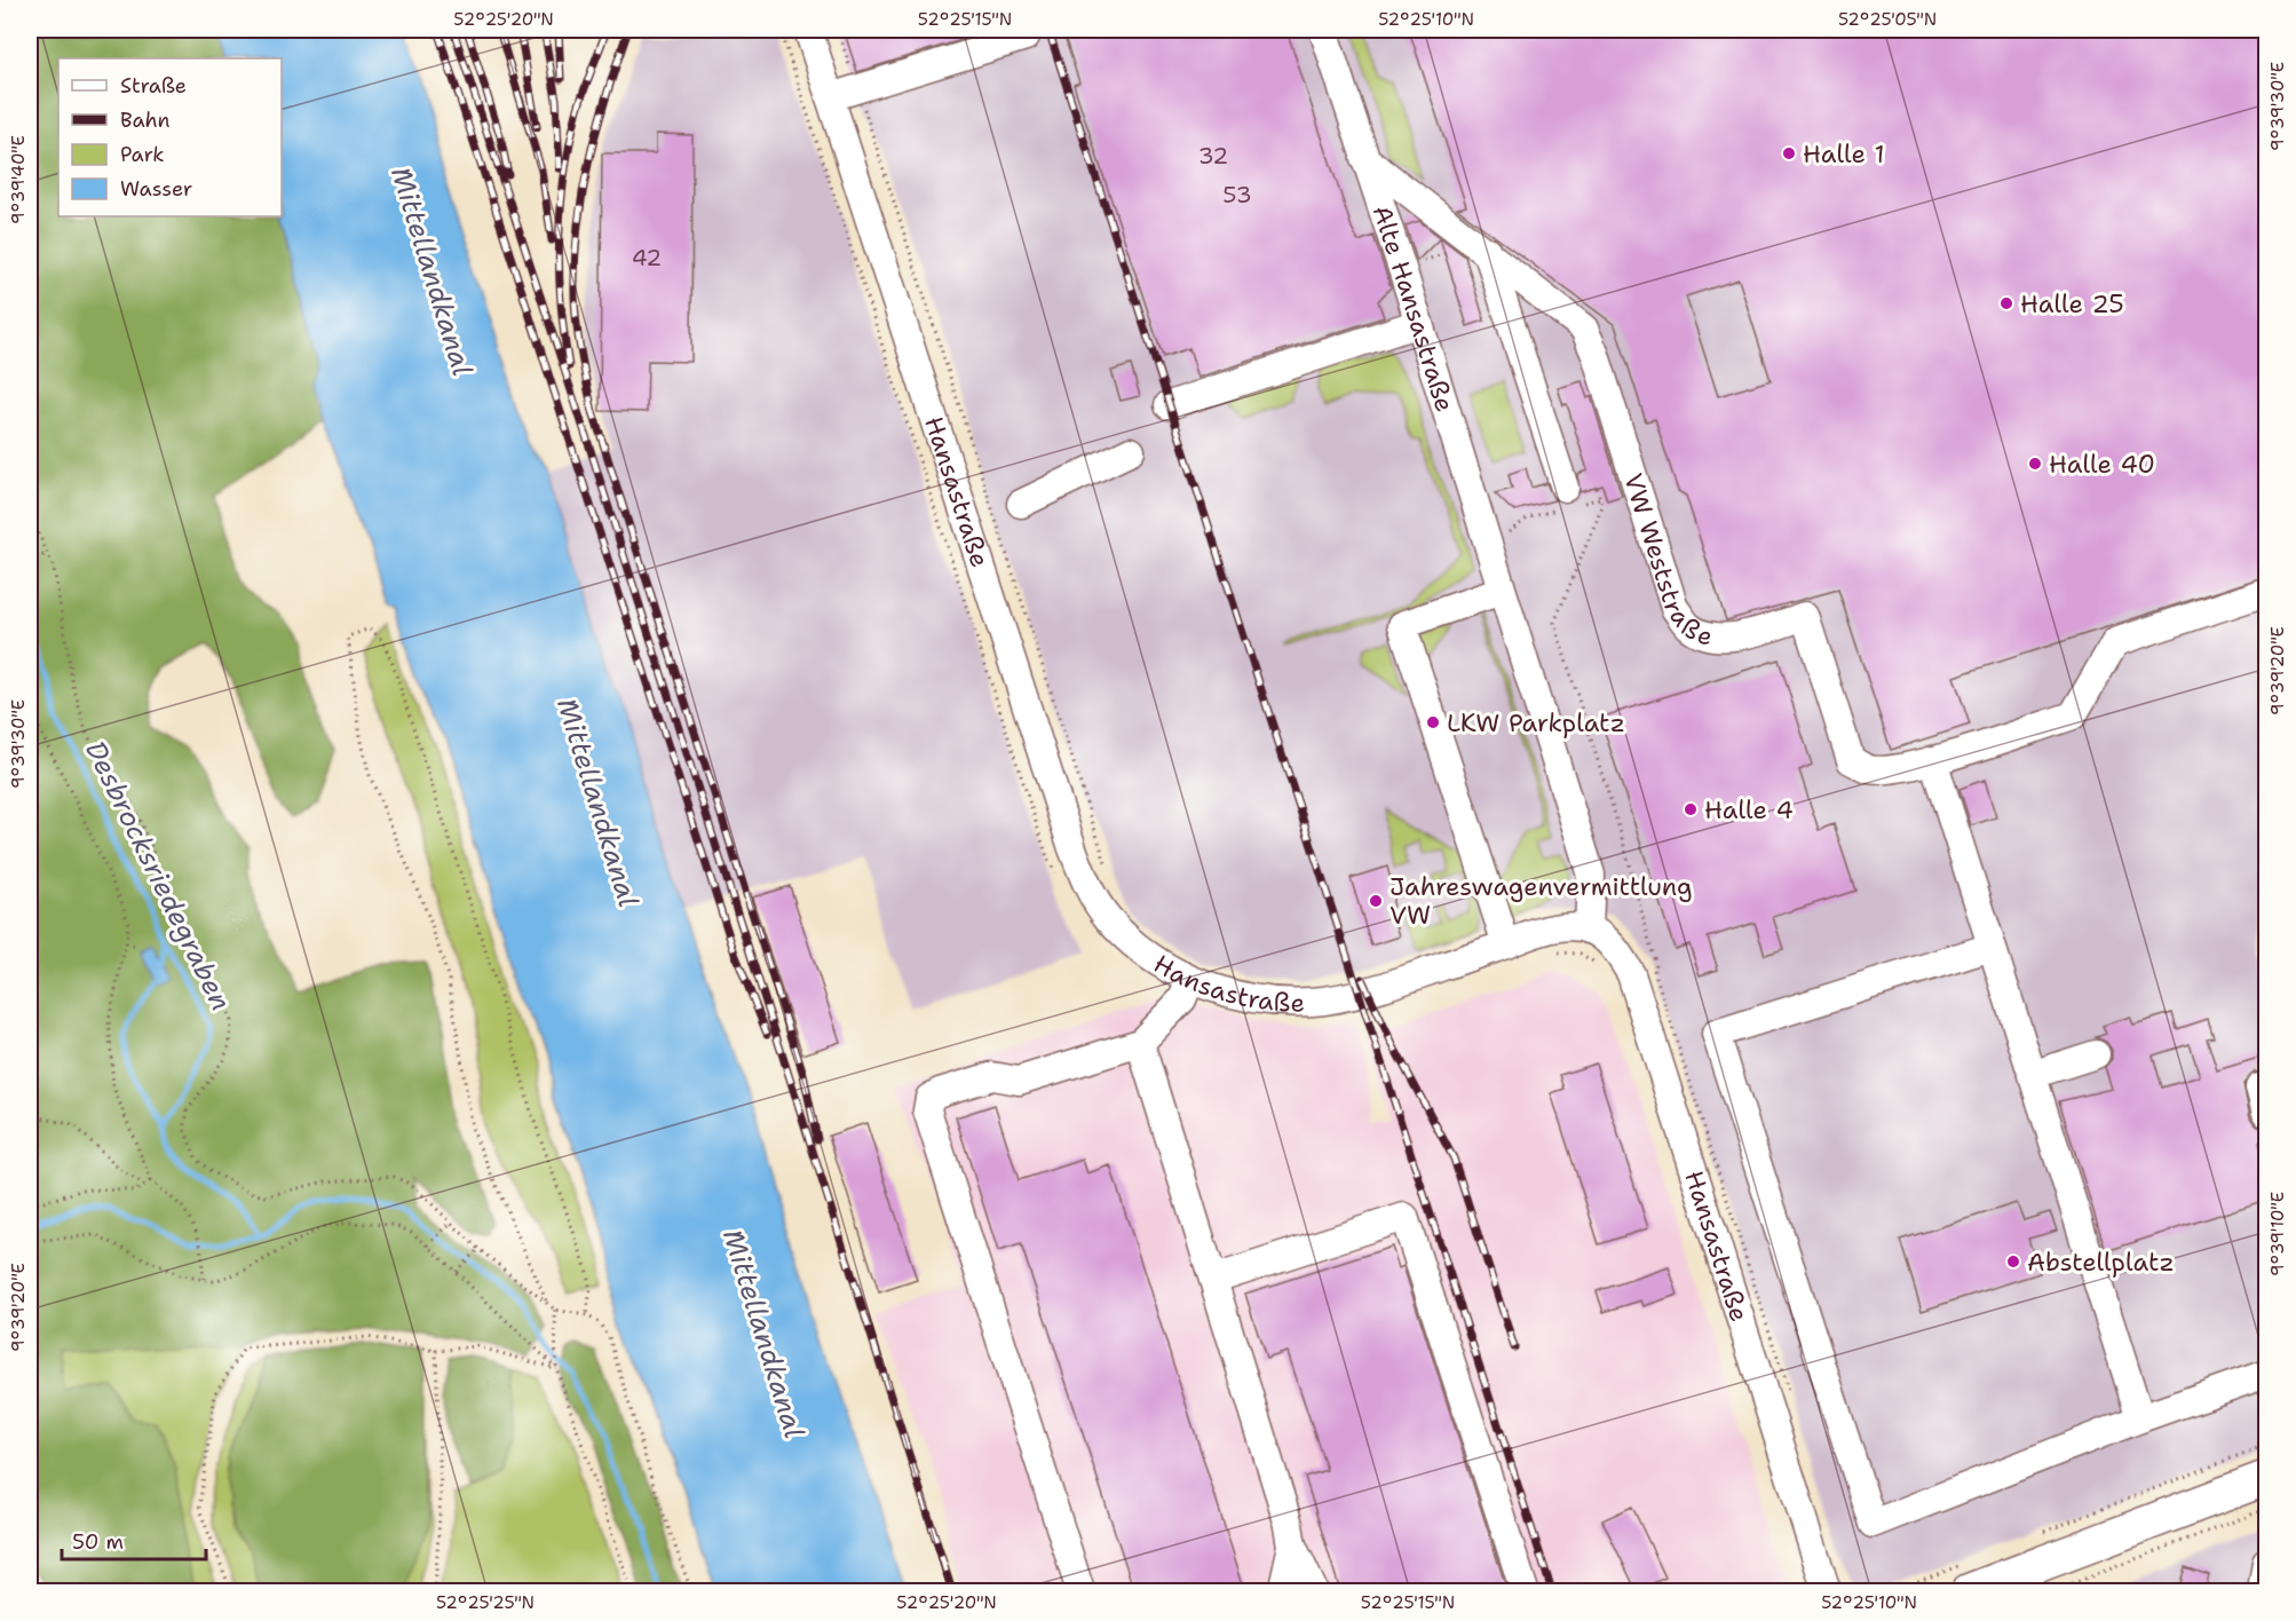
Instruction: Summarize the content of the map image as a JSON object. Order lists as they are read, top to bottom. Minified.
{"streets":{"street":["Alte Hansastraße","Hansastraße","VW Weststraße"]},"crossings":[["Alte Hansastraße","Hansastraße"],["Alte Hansastraße","VW Weststraße"]],"water":["Mittellandkanal","Desbrocksriedegraben"],"places":["Halle 1","Halle 25","Halle 40","LKW Parkplatz","Halle 4","Jahreswagenvermittlung VW","Abstellplatz"],"house_numbers":["32","53","42"],"legend":["Straße","Bahn","Park","Wasser"],"scale_bar":"50 m","coordinates":["52°25'20\"N","52°25'15\"N","52°25'10\"N","52°25'05\"N","9°39'30\"E","9°39'40\"E","9°39'20\"E","9°39'10\"E","52°25'25\"N"]}
